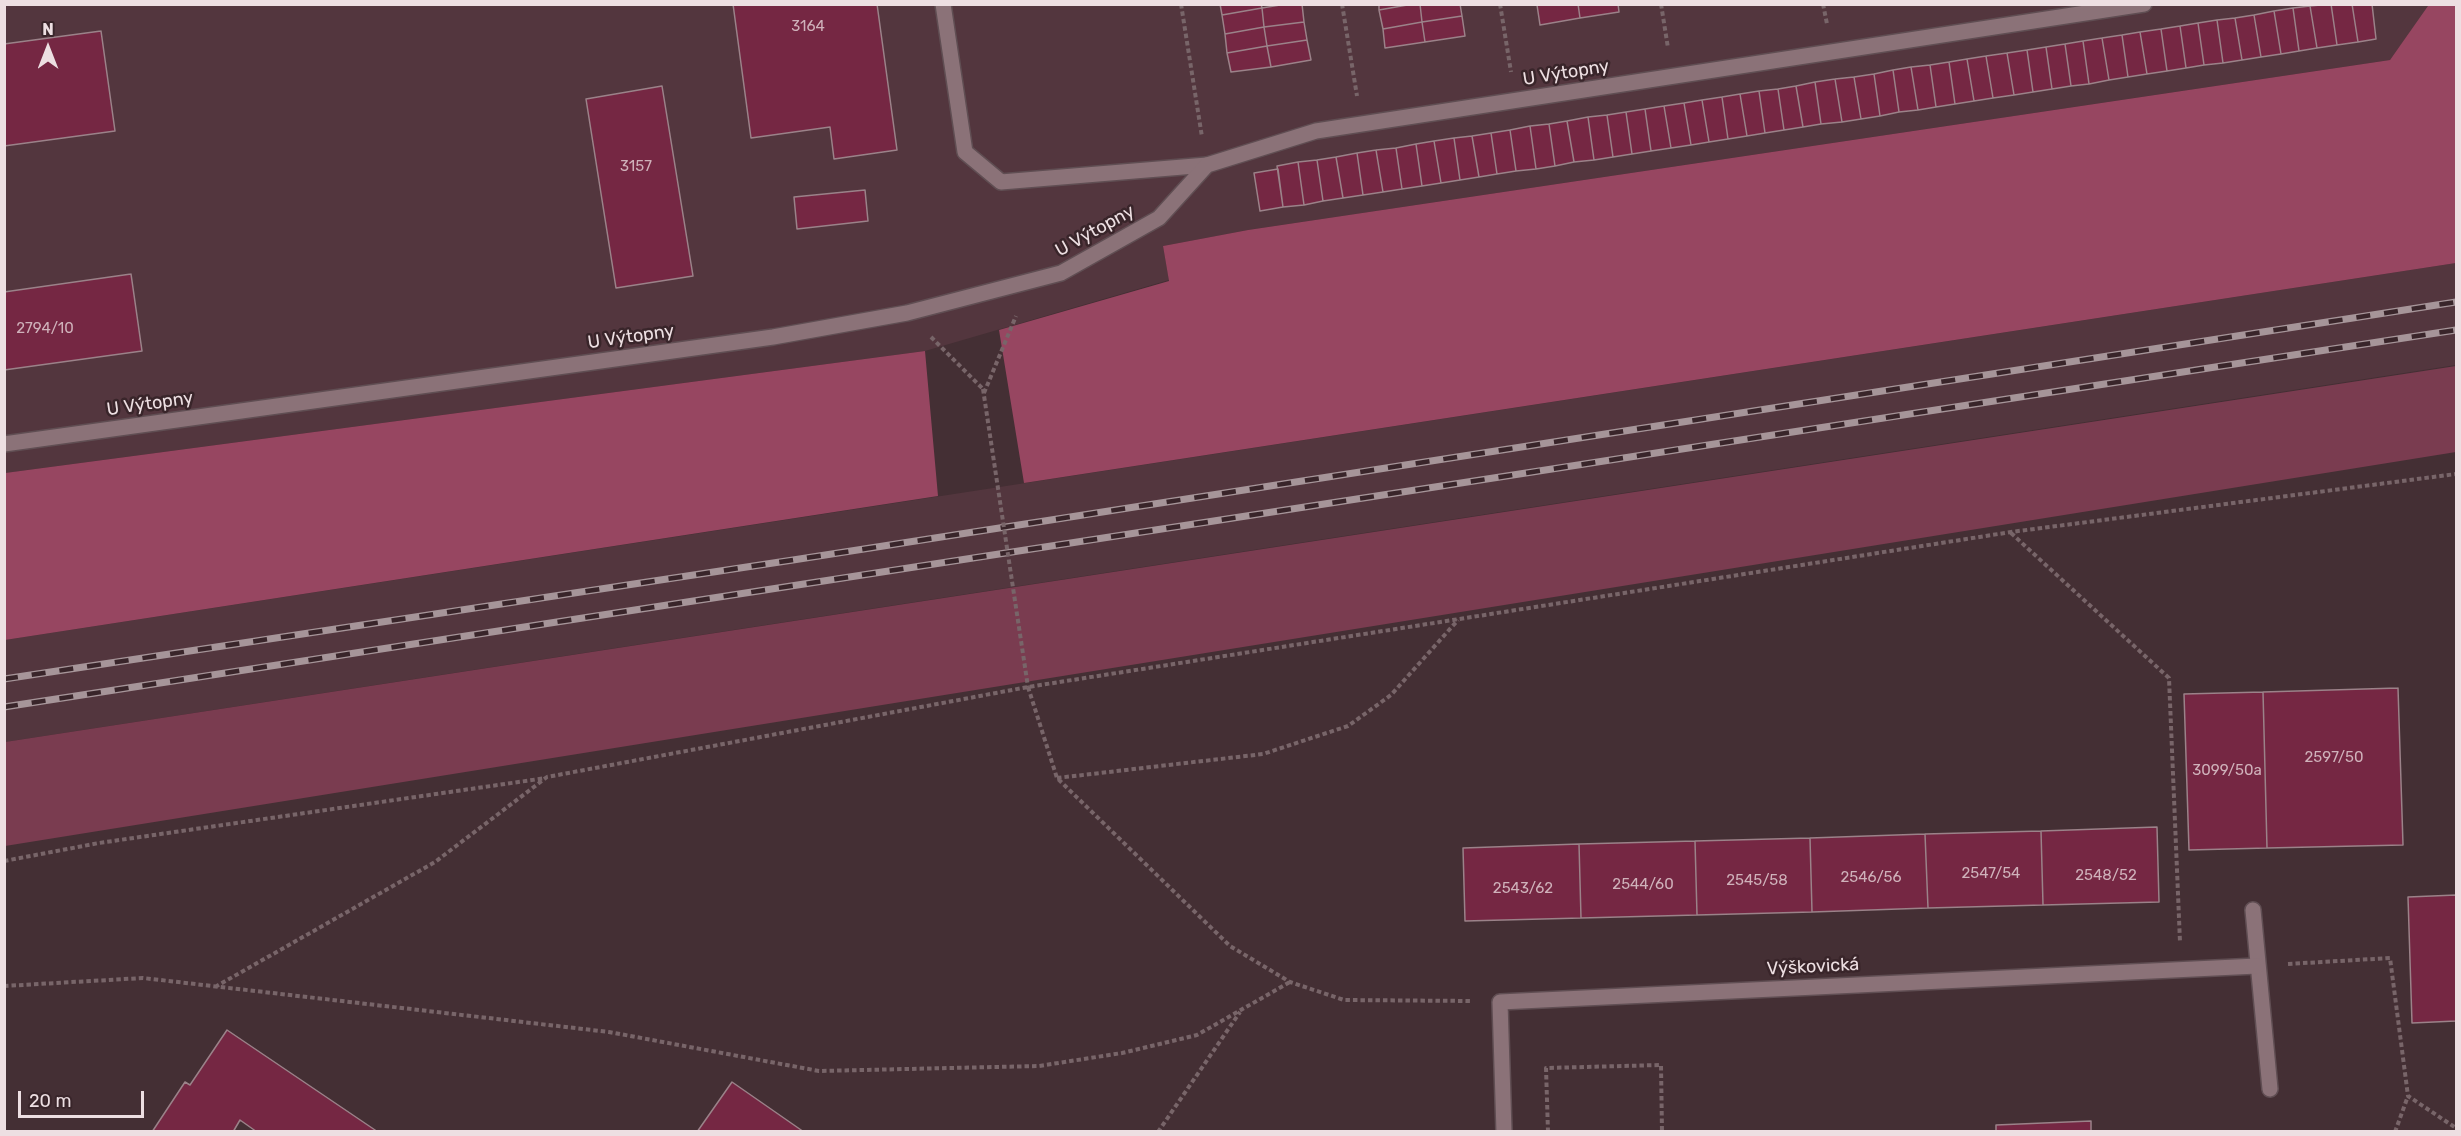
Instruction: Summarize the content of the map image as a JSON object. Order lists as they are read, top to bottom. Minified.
{"streets":{"street":["U Výtopny","Výškovická"]},"house_numbers":["3164","3157","2794/10","2597/50","3099/50a","2547/54","2548/52","2546/56","2545/58","2544/60","2543/62"],"scale_bar":"20 m","north":"top"}
